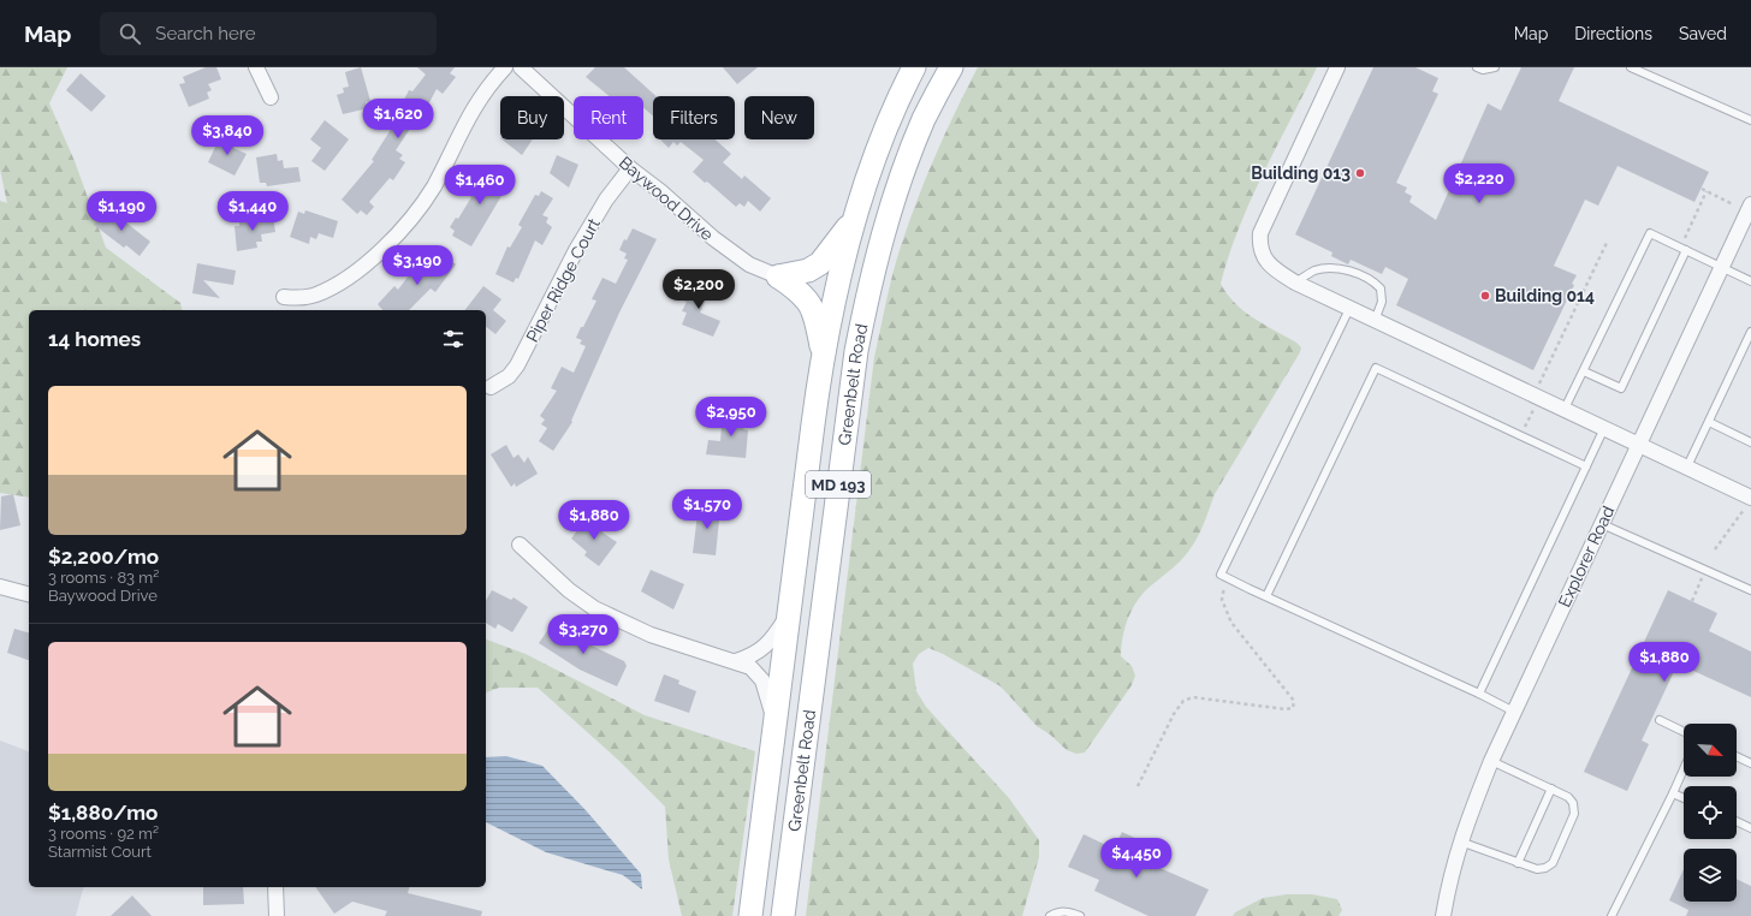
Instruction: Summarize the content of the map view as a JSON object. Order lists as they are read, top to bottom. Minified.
{"streets":{"main road":["Greenbelt Road","MD 193"],"street":["Baywood Drive","Piper Ridge Court","Explorer Road"]},"crossings":[["Baywood Drive","Piper Ridge Court"]],"places":["Building 013","Building 014"],"north":"bottom right","page":{"header":"Map","search":"Search here","nav":["Map","Directions","Saved"],"chip":["Buy","Rent","Filters","New"],"price":["$1,620","$3,840","$2,220","$1,460","$1,190","$1,440","$3,190","$2,200","$2,950","$1,570","$1,880","$3,270","$1,880","$4,450"],"heading":"14 homes","list":[{"name":"$2,200/mo","note":"3 rooms · 83 m² · Baywood Drive"},{"name":"$1,880/mo","note":"3 rooms · 92 m² · Starmist Court"}]}}
